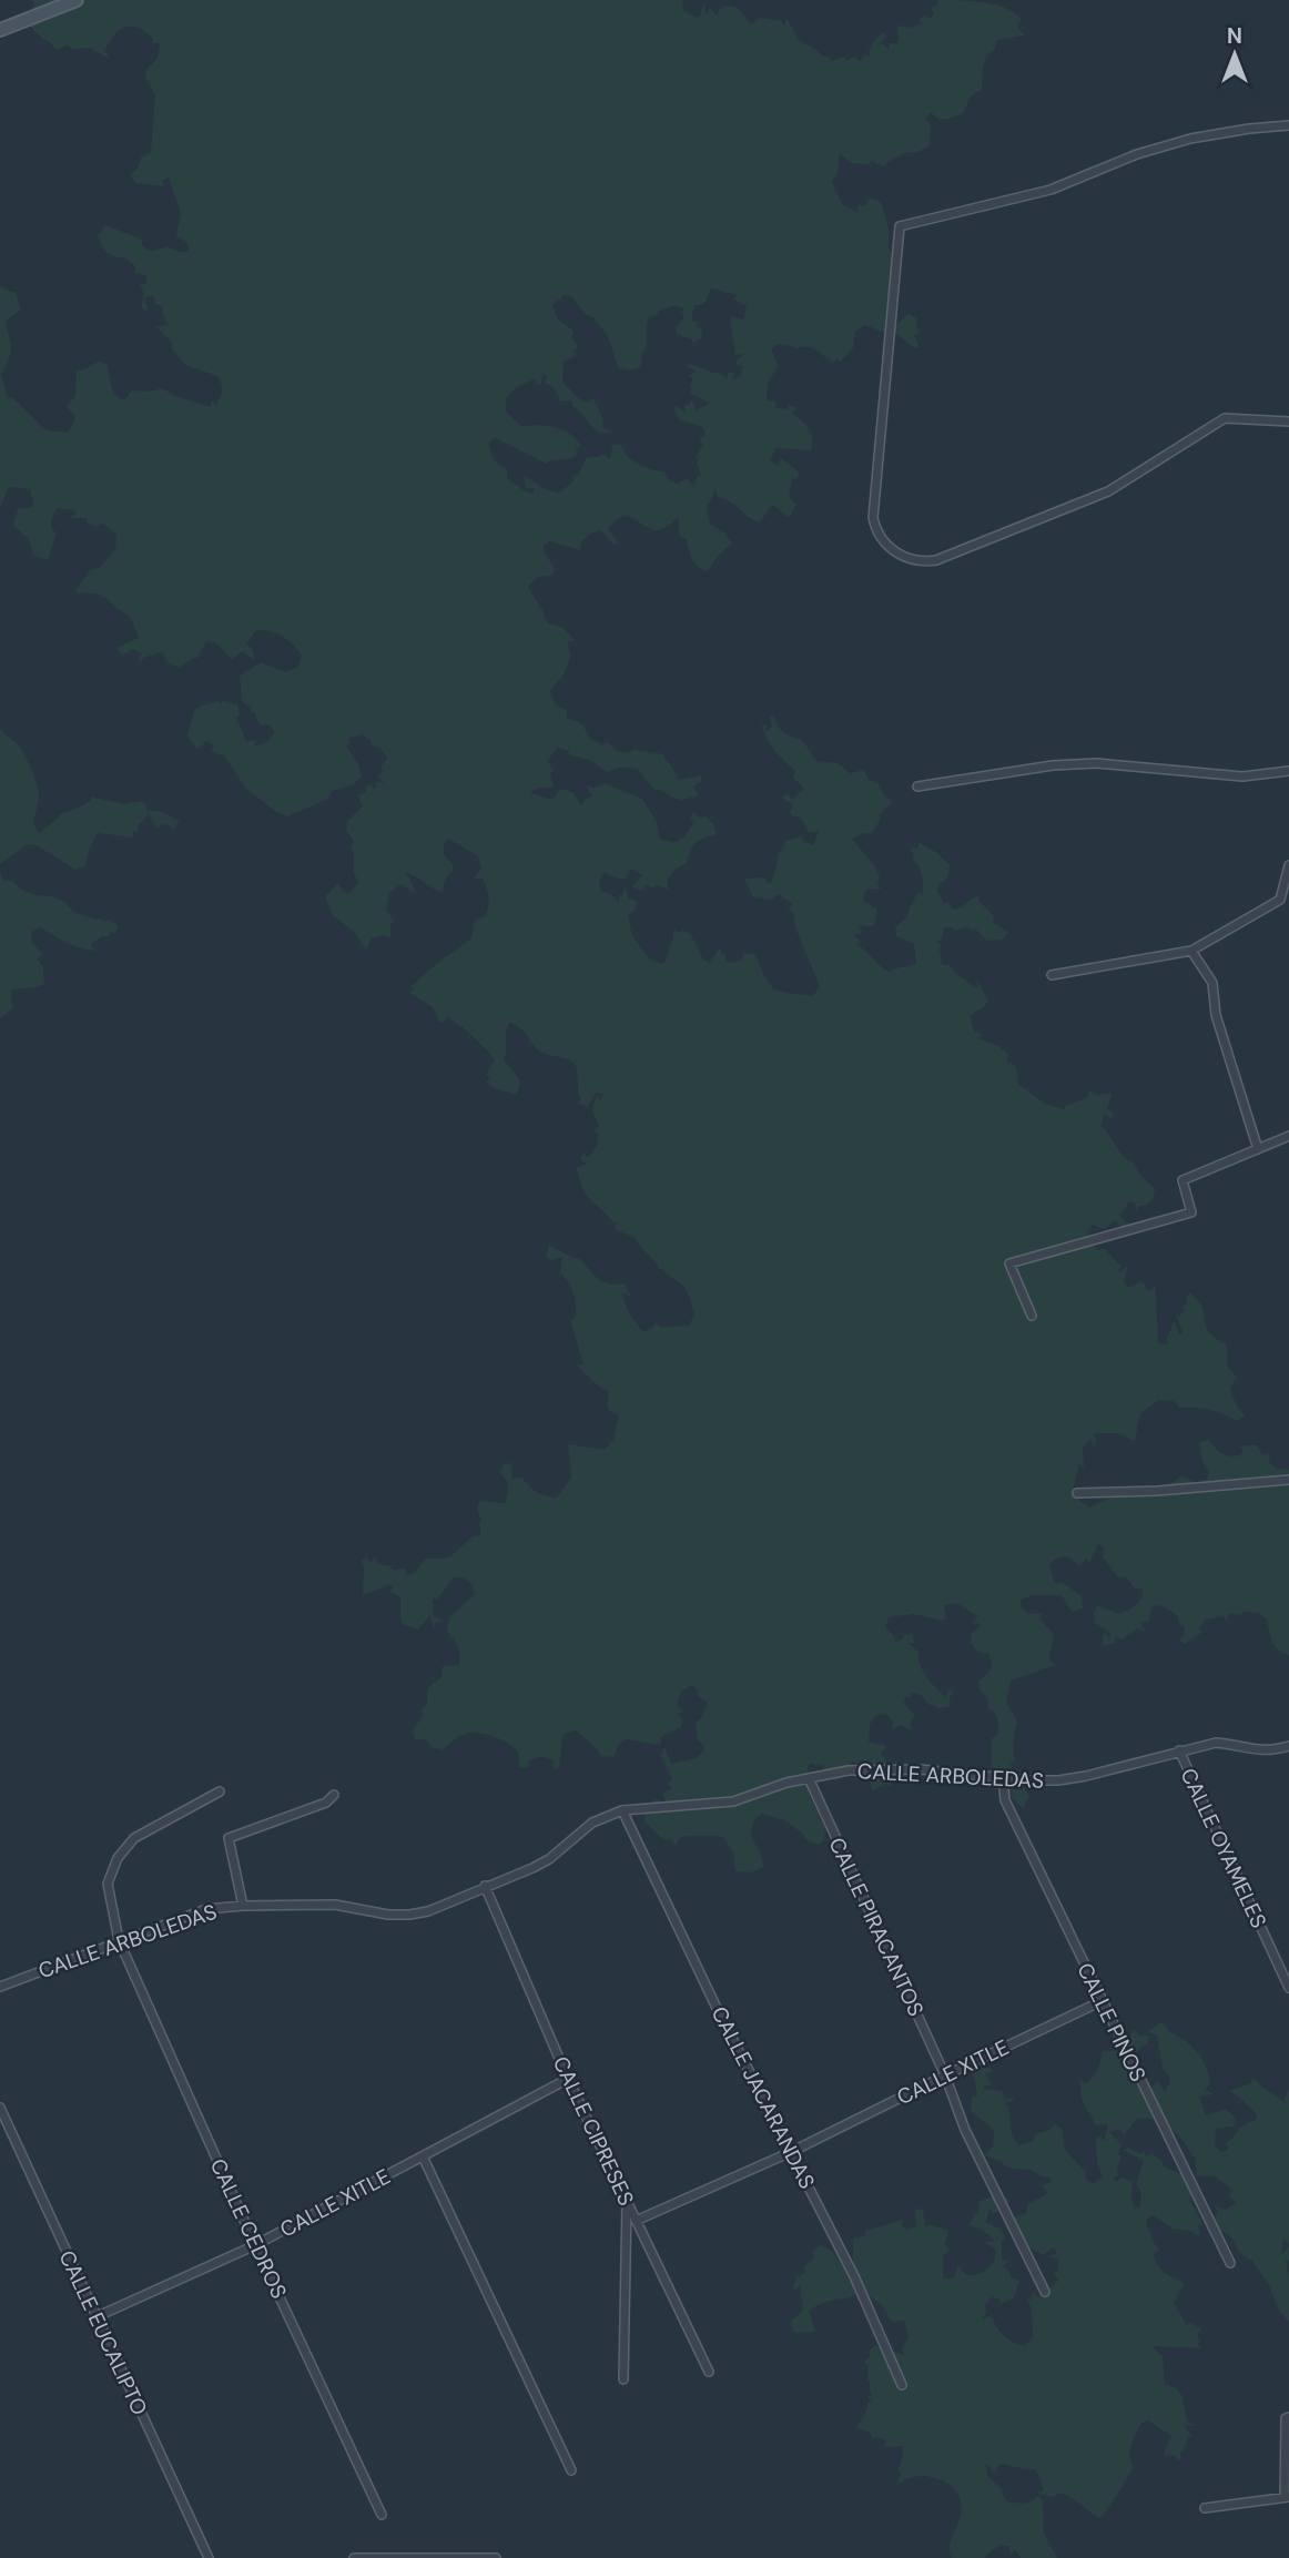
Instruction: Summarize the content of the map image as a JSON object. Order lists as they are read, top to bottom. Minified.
{"streets":{"street":["CALLE ARBOLEDAS","CALLE OYAMELES","CALLE PIRACANTOS","CALLE PINOS","CALLE XITLE","CALLE JACARANDAS","CALLE CIPRESES","CALLE CEDROS","CALLE EUCALIPTO"]},"crossings":[["CALLE ARBOLEDAS","CALLE OYAMELES"],["CALLE ARBOLEDAS","CALLE PIRACANTOS"],["CALLE ARBOLEDAS","CALLE PINOS"],["CALLE ARBOLEDAS","CALLE JACARANDAS"],["CALLE ARBOLEDAS","CALLE CIPRESES"],["CALLE ARBOLEDAS","CALLE CEDROS"],["CALLE PIRACANTOS","CALLE XITLE"],["CALLE PINOS","CALLE XITLE"],["CALLE XITLE","CALLE JACARANDAS"],["CALLE XITLE","CALLE CIPRESES"],["CALLE XITLE","CALLE CEDROS"],["CALLE XITLE","CALLE EUCALIPTO"]],"north":"top"}
